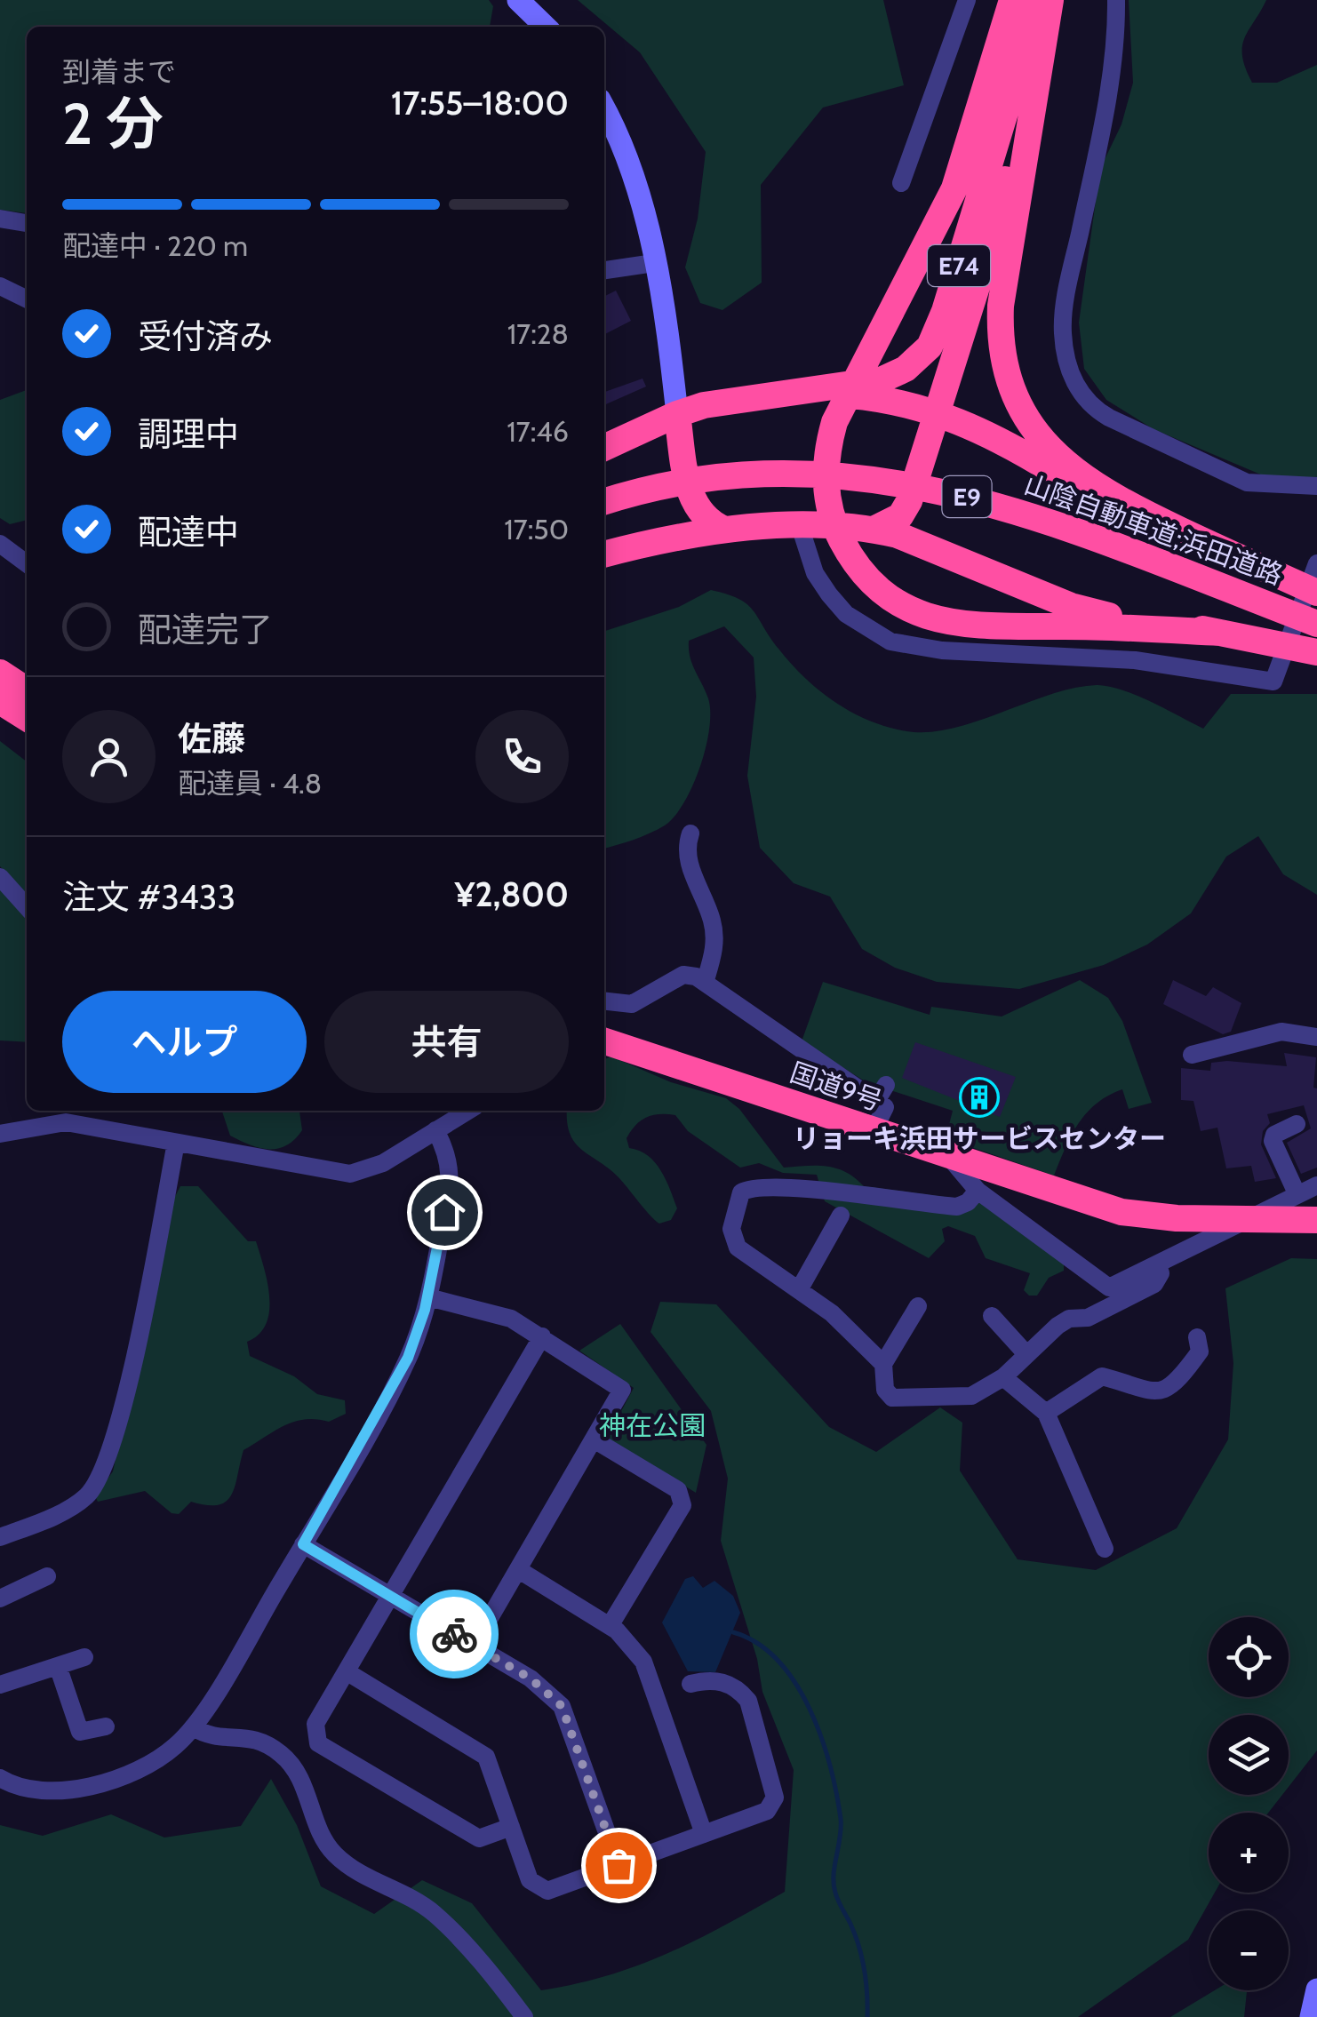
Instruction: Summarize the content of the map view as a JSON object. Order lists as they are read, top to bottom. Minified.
{"streets":{"highway":["E74","E9","山陰自動車道;浜田道路","国道9号"]},"parks":["神在公園"],"places":{"building":["リョーキ浜田サービスセンター"]},"page":{"heading":["2 分","到着まで","17:55–18:00"],"panel":["佐藤","配達員 · 4.8","注文 #3433","¥2,800"],"bar":"配達中 · 220 m","list":[["受付済み","17:28"],["調理中","17:46"],["配達中","17:50"],"配達完了"],"buttons":["ヘルプ","共有"],"map_buttons":["+","−"]}}
